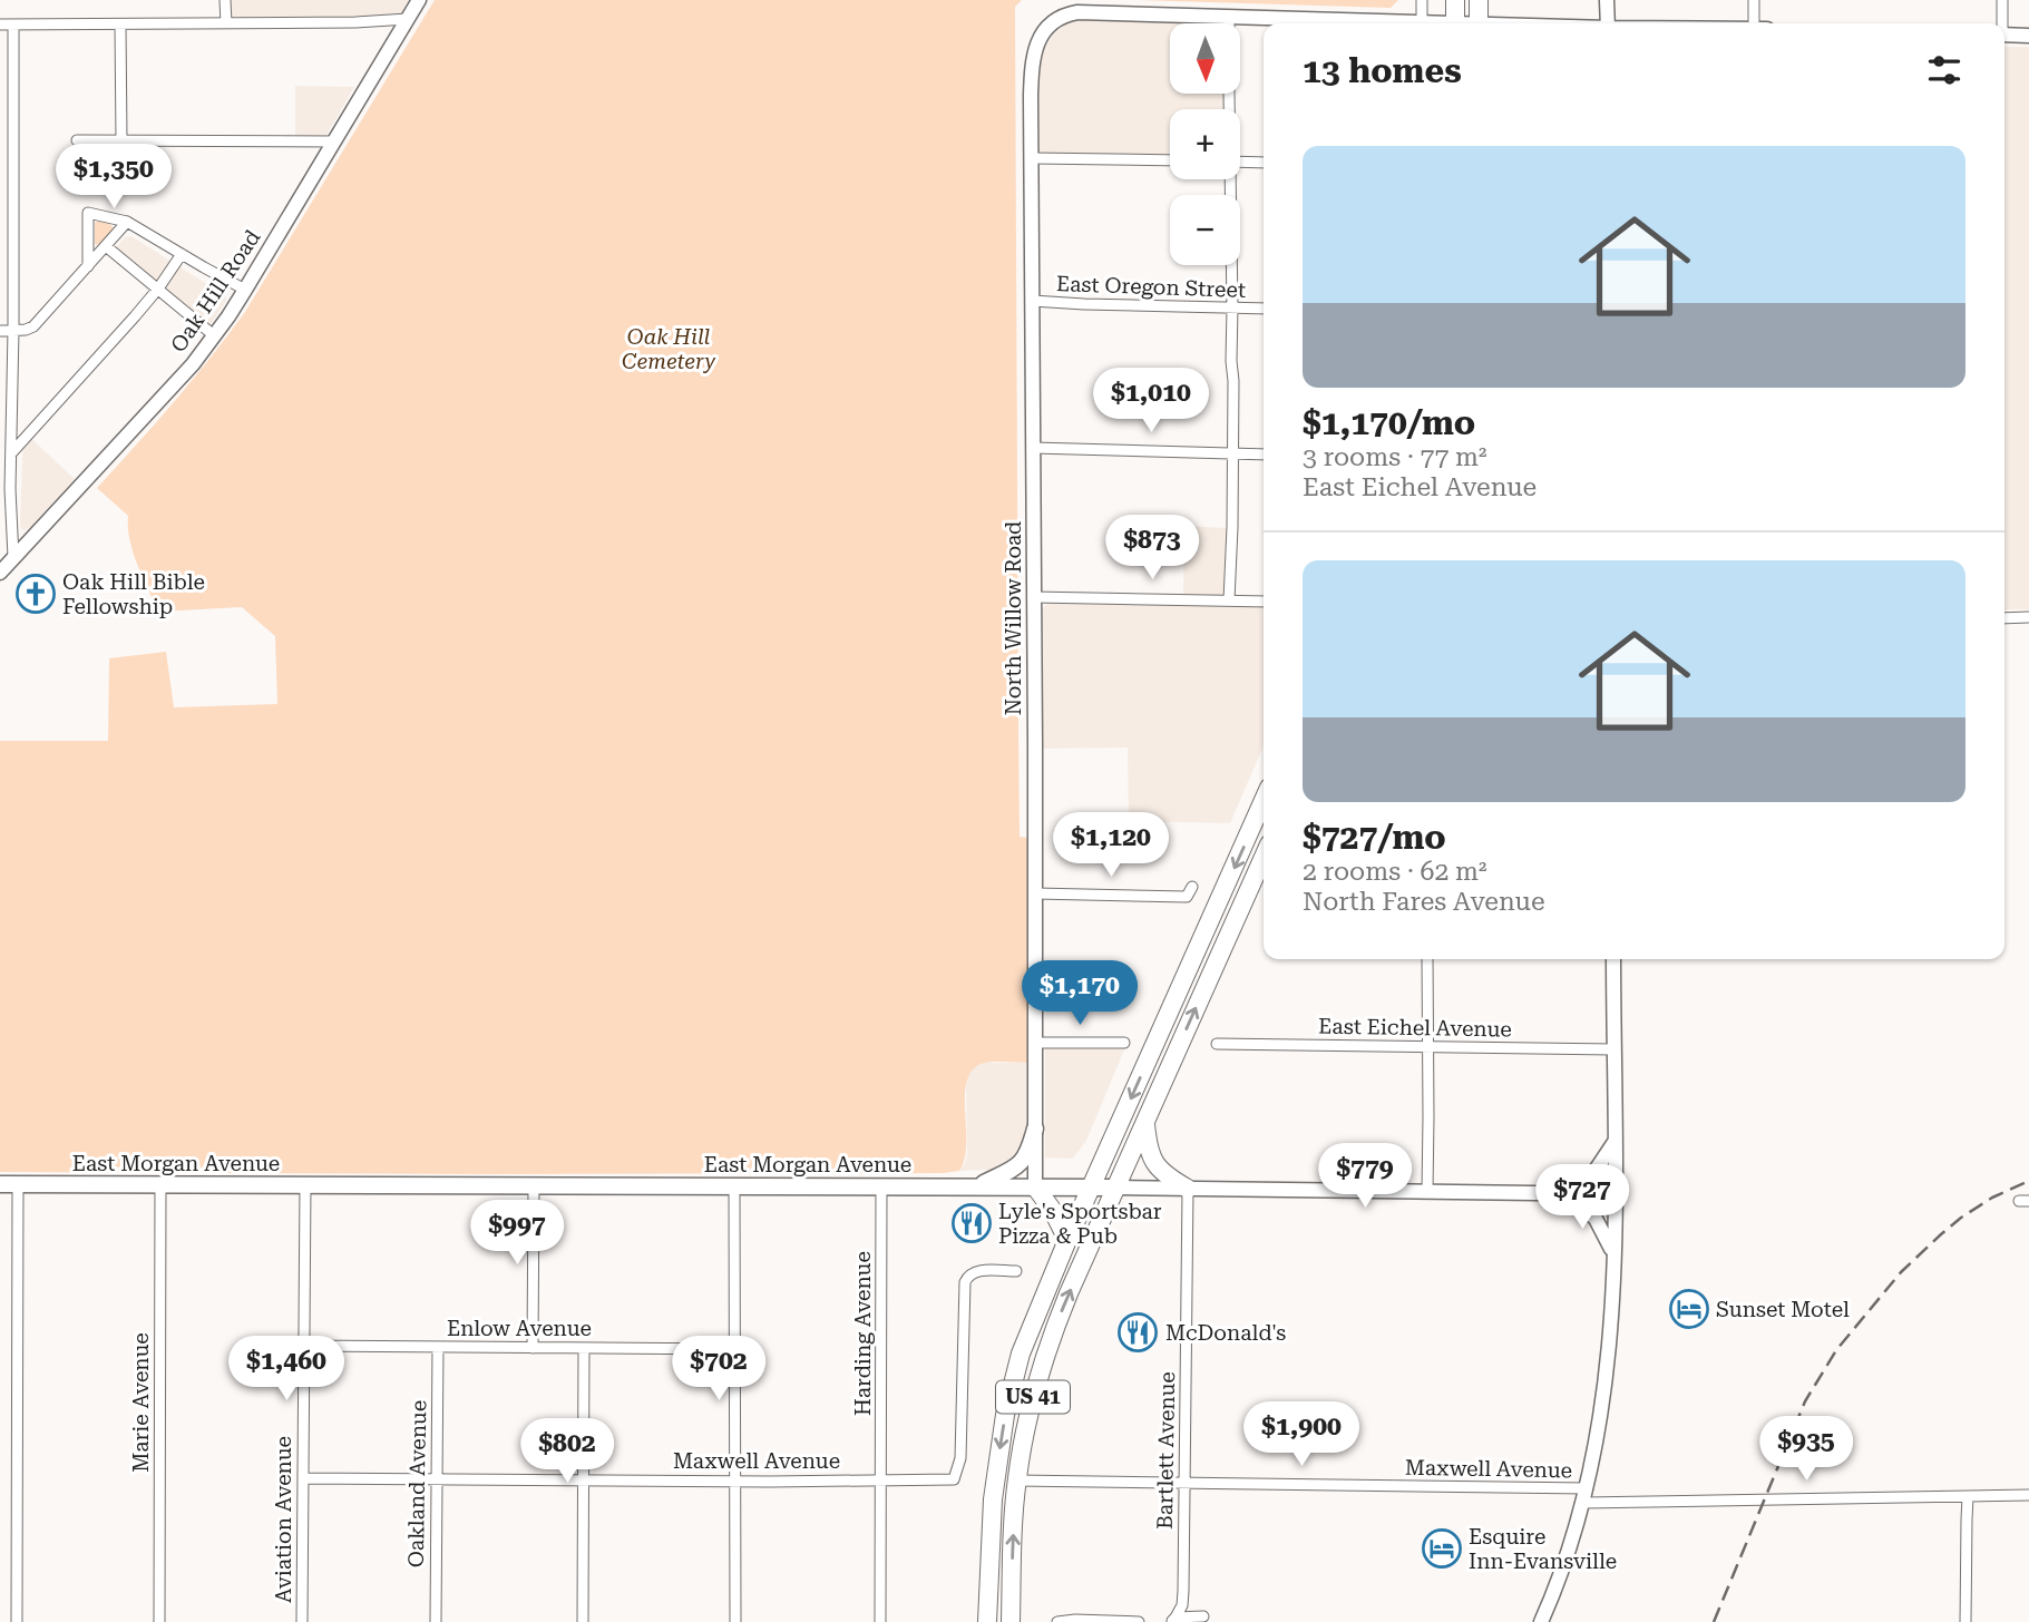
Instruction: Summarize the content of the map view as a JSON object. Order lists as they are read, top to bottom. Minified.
{"streets":{"highway":["US 41"],"main road":["East Morgan Avenue"],"street":["East Oregon Street","Oak Hill Road","North Willow Road","East Eichel Avenue","Enlow Avenue","Harding Avenue","Marie Avenue","Bartlett Avenue","Maxwell Avenue","Oakland Avenue","Aviation Avenue"]},"crossings":[["East Oregon Street","North Willow Road"],["North Willow Road","East Morgan Avenue"],["East Morgan Avenue","Harding Avenue"],["East Morgan Avenue","US 41"],["East Morgan Avenue","Marie Avenue"],["East Morgan Avenue","Bartlett Avenue"],["East Morgan Avenue","Aviation Avenue"],["Enlow Avenue","Oakland Avenue"],["Enlow Avenue","Aviation Avenue"],["Harding Avenue","Maxwell Avenue"],["US 41","Maxwell Avenue"],["Bartlett Avenue","Maxwell Avenue"],["Maxwell Avenue","Oakland Avenue"],["Maxwell Avenue","Aviation Avenue"]],"parks":["Oak Hill Cemetery"],"places":{"church":["Oak Hill Bible Fellowship"],"restaurant":["Lyle's Sportsbar Pizza & Pub","McDonald's"],"hotel":["Sunset Motel","Esquire Inn-Evansville"]},"north":"bottom","page":{"map_buttons":["+","−"],"heading":"13 homes","list":[{"name":"$1,170/mo","note":"3 rooms · 77 m² · East Eichel Avenue"},{"name":"$727/mo","note":"2 rooms · 62 m² · North Fares Avenue"}],"price":["$1,350","$1,010","$873","$1,120","$1,170","$779","$727","$997","$1,460","$702","$1,900","$935","$802"]}}
